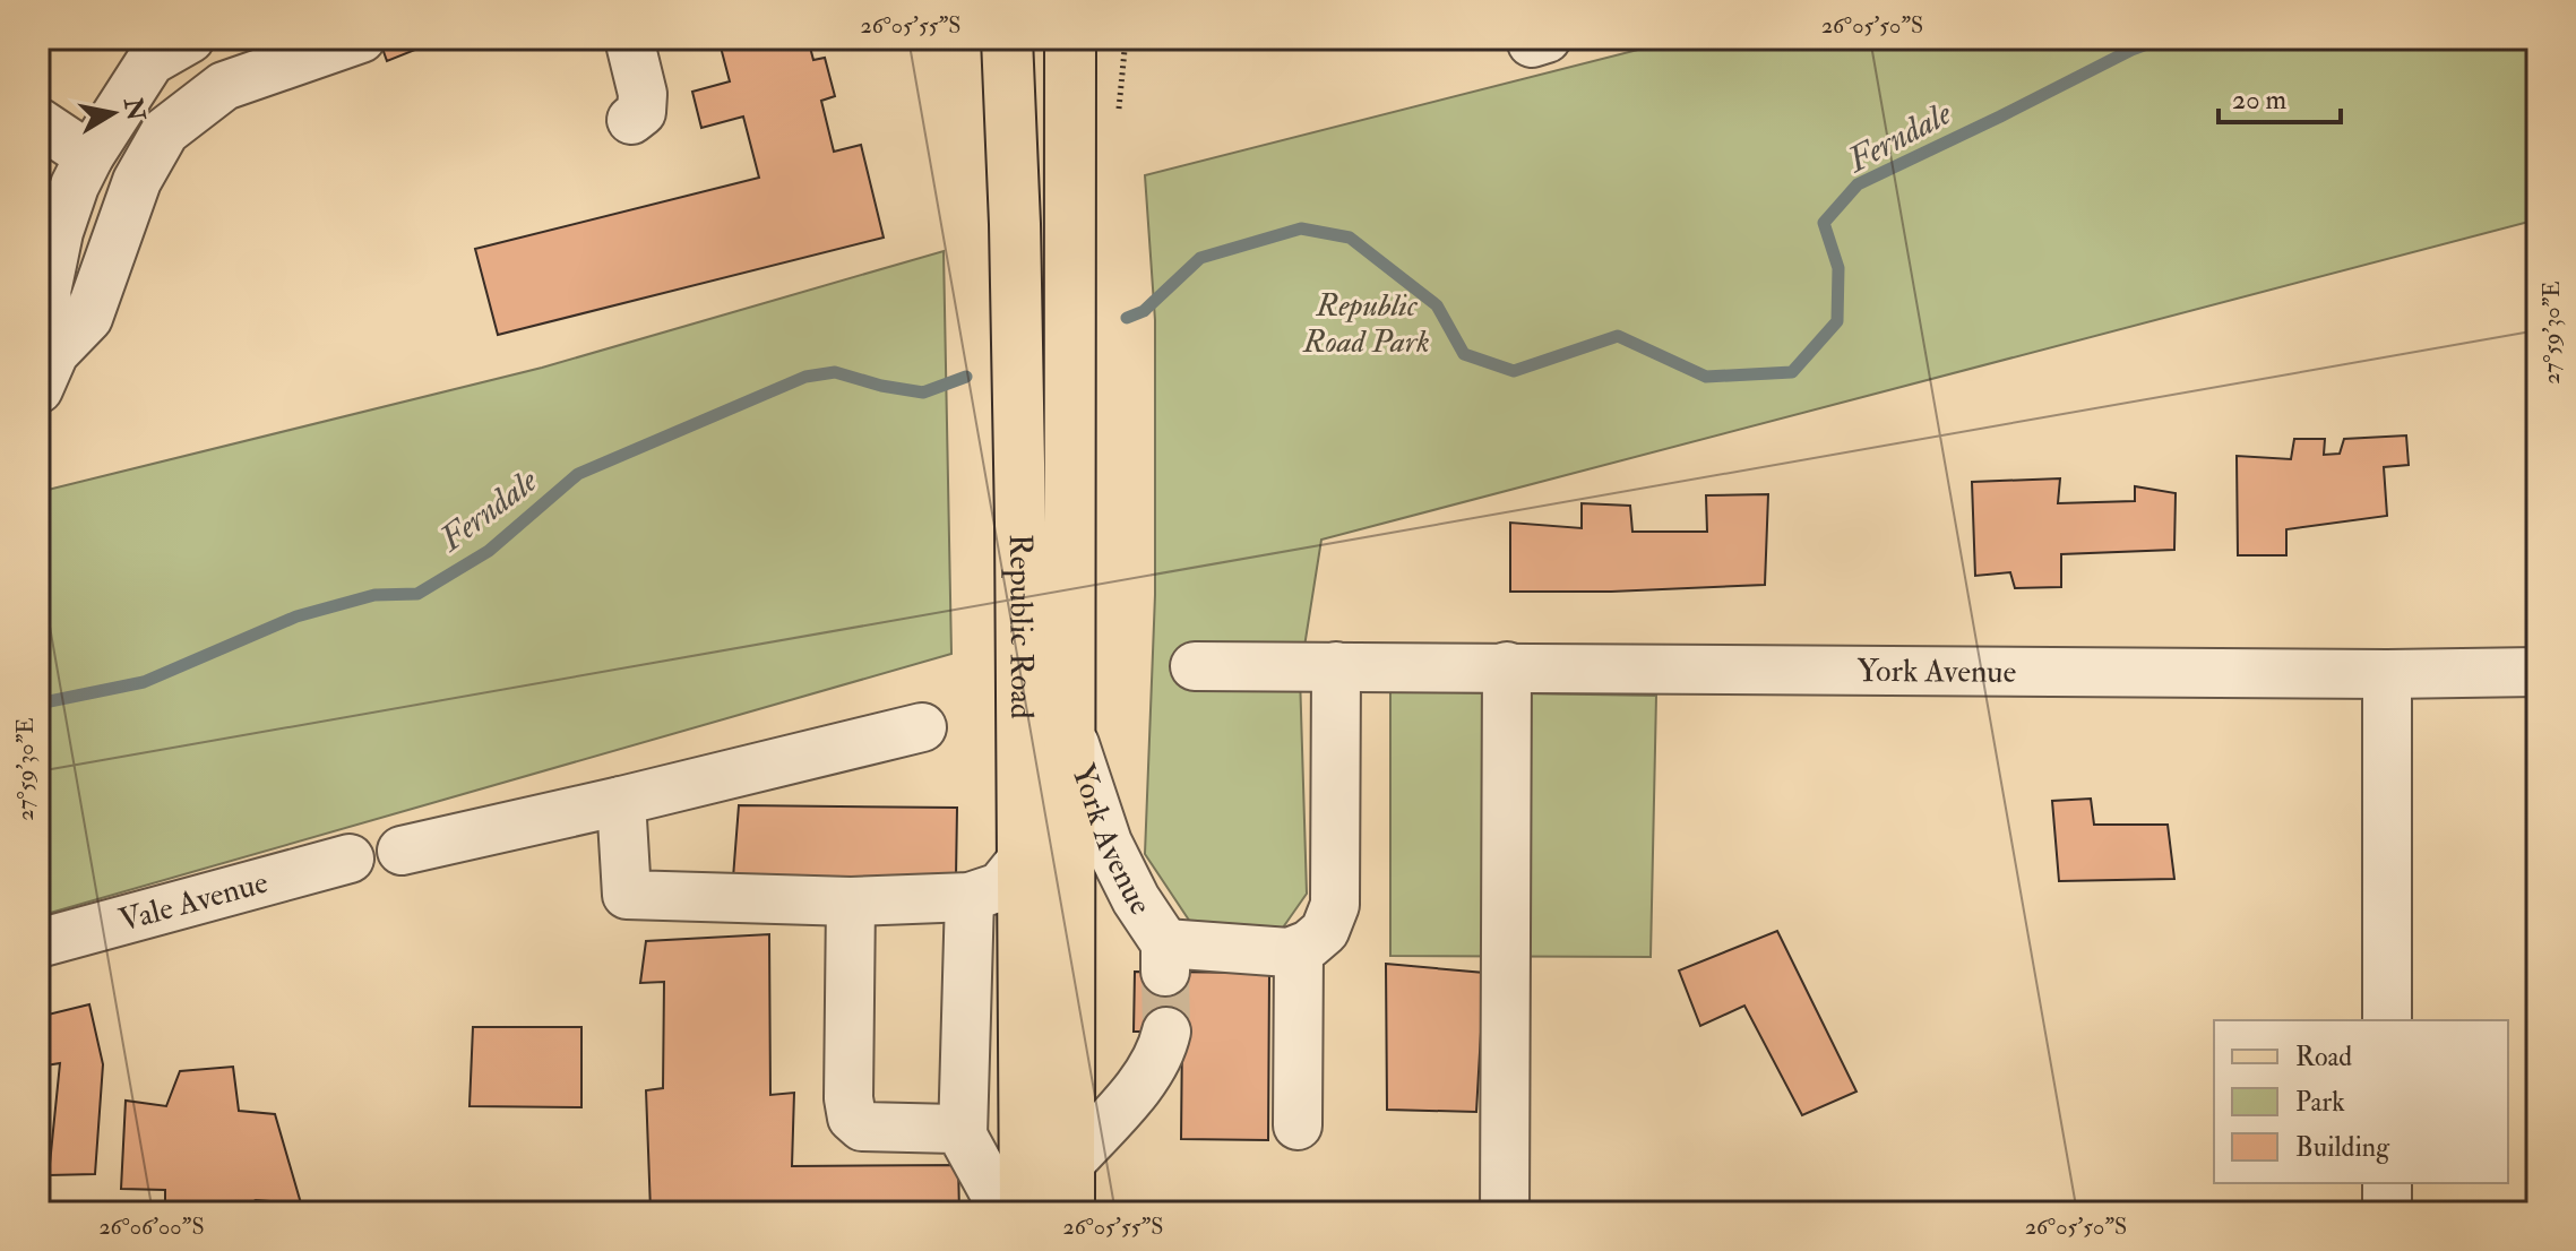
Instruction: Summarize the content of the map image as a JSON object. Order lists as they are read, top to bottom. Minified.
{"streets":{"main road":["Republic Road"],"street":["York Avenue","Vale Avenue"]},"crossings":[["Republic Road","York Avenue"]],"water":["Ferndale"],"parks":["Republic Road Park"],"legend":["Road","Park","Building"],"scale_bar":"20 m","north":"right","coordinates":["26°05'55\"S","26°05'50\"S","27°59'30\"E","26°06'00\"S"]}
